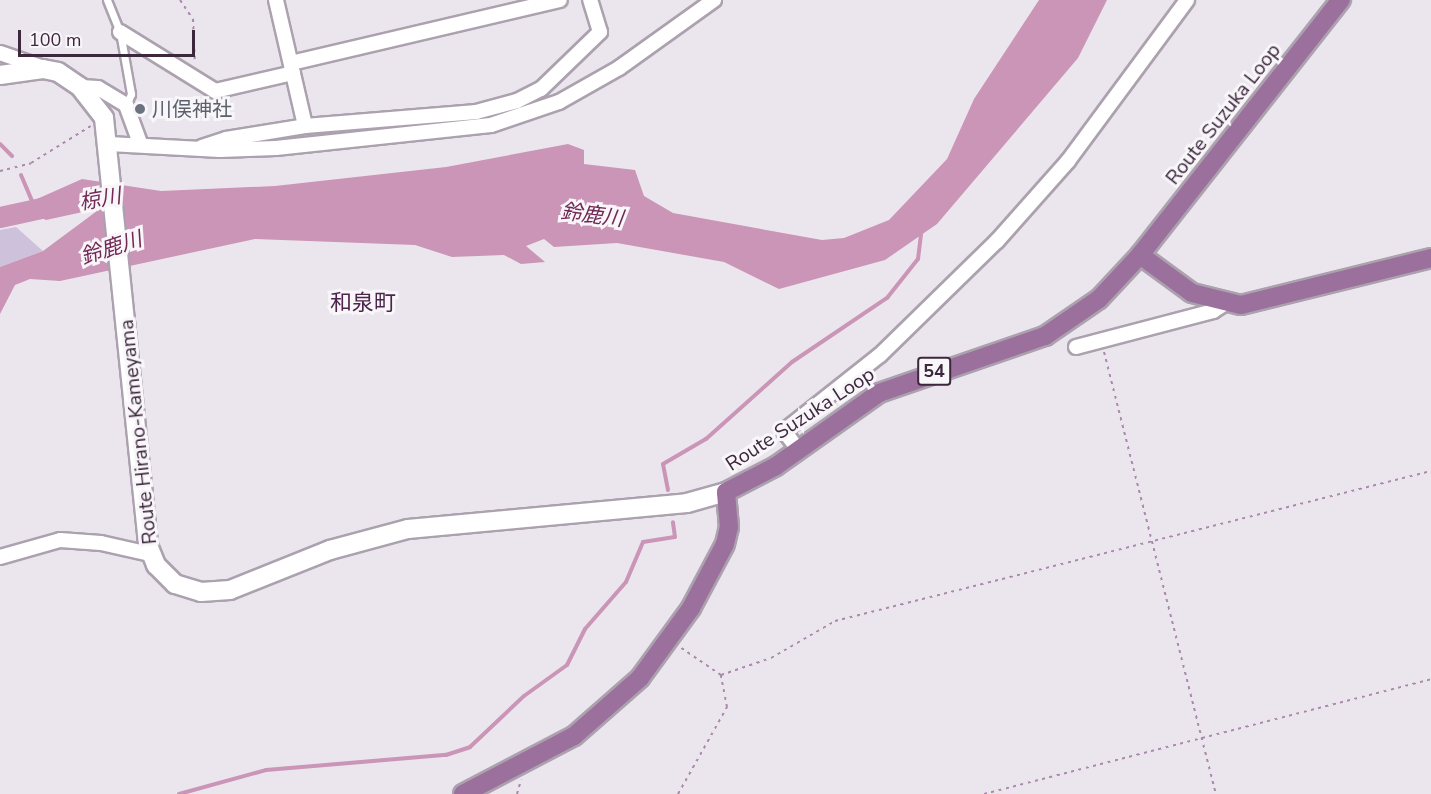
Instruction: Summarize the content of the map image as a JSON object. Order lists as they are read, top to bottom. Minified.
{"streets":{"main road":["Route Suzuka Loop","54","Route Hirano-Kameyama"]},"crossings":[["Route Suzuka Loop","Route Hirano-Kameyama"]],"districts":["和泉町"],"water":["椋川","鈴鹿川"],"places":["川俣神社"],"scale_bar":"100 m"}
